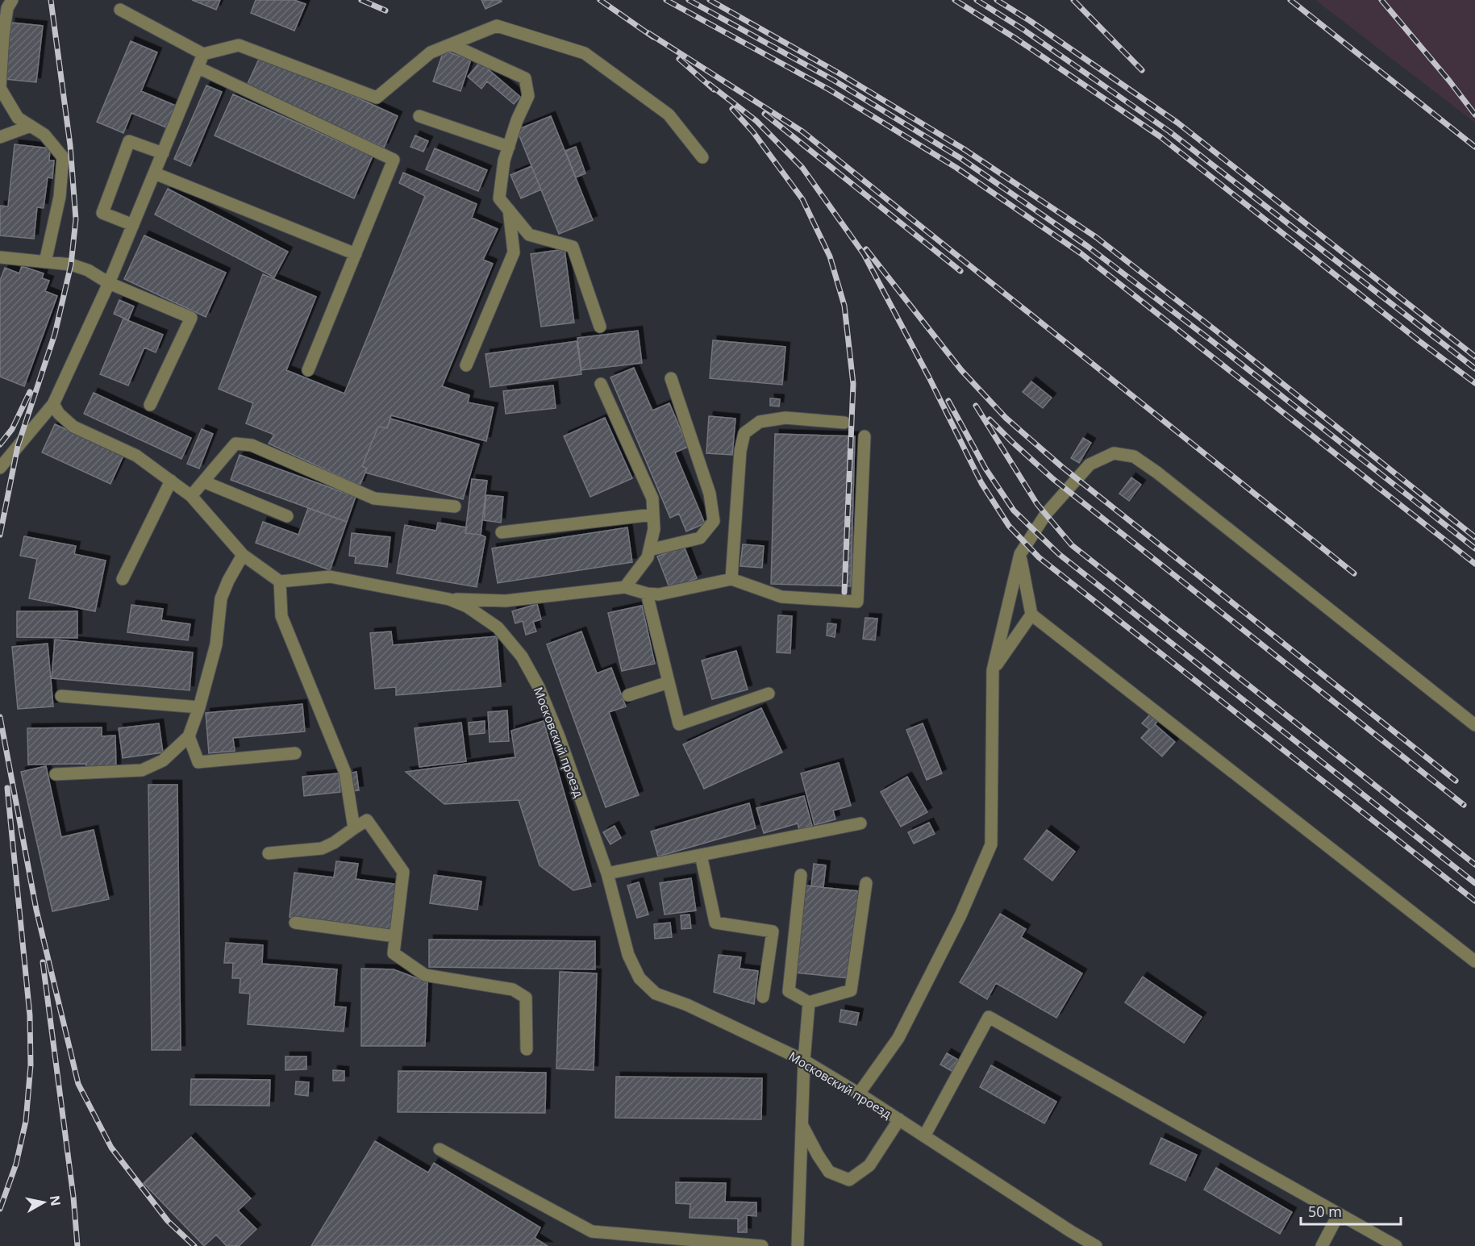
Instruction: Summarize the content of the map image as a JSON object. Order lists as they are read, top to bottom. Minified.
{"streets":{"street":["Московский проезд"]},"scale_bar":"50 m","north":"right"}
